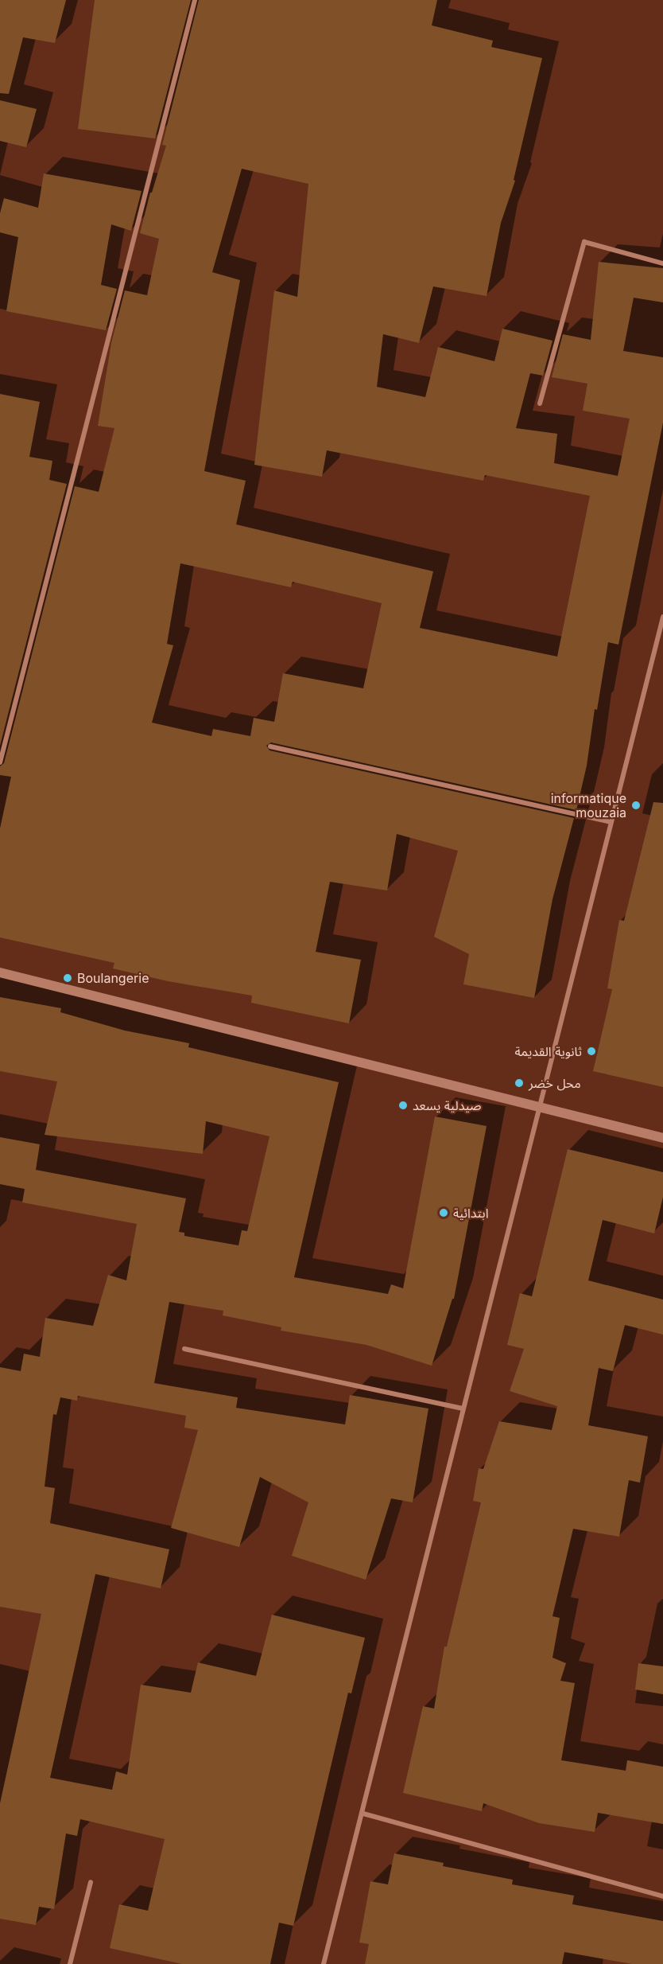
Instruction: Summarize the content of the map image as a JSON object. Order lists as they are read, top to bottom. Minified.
{"places":["informatique mouzaia","Boulangerie","ثانوية القديمة","محل خضر","صيدلية يسعد","ابتدائية"]}
